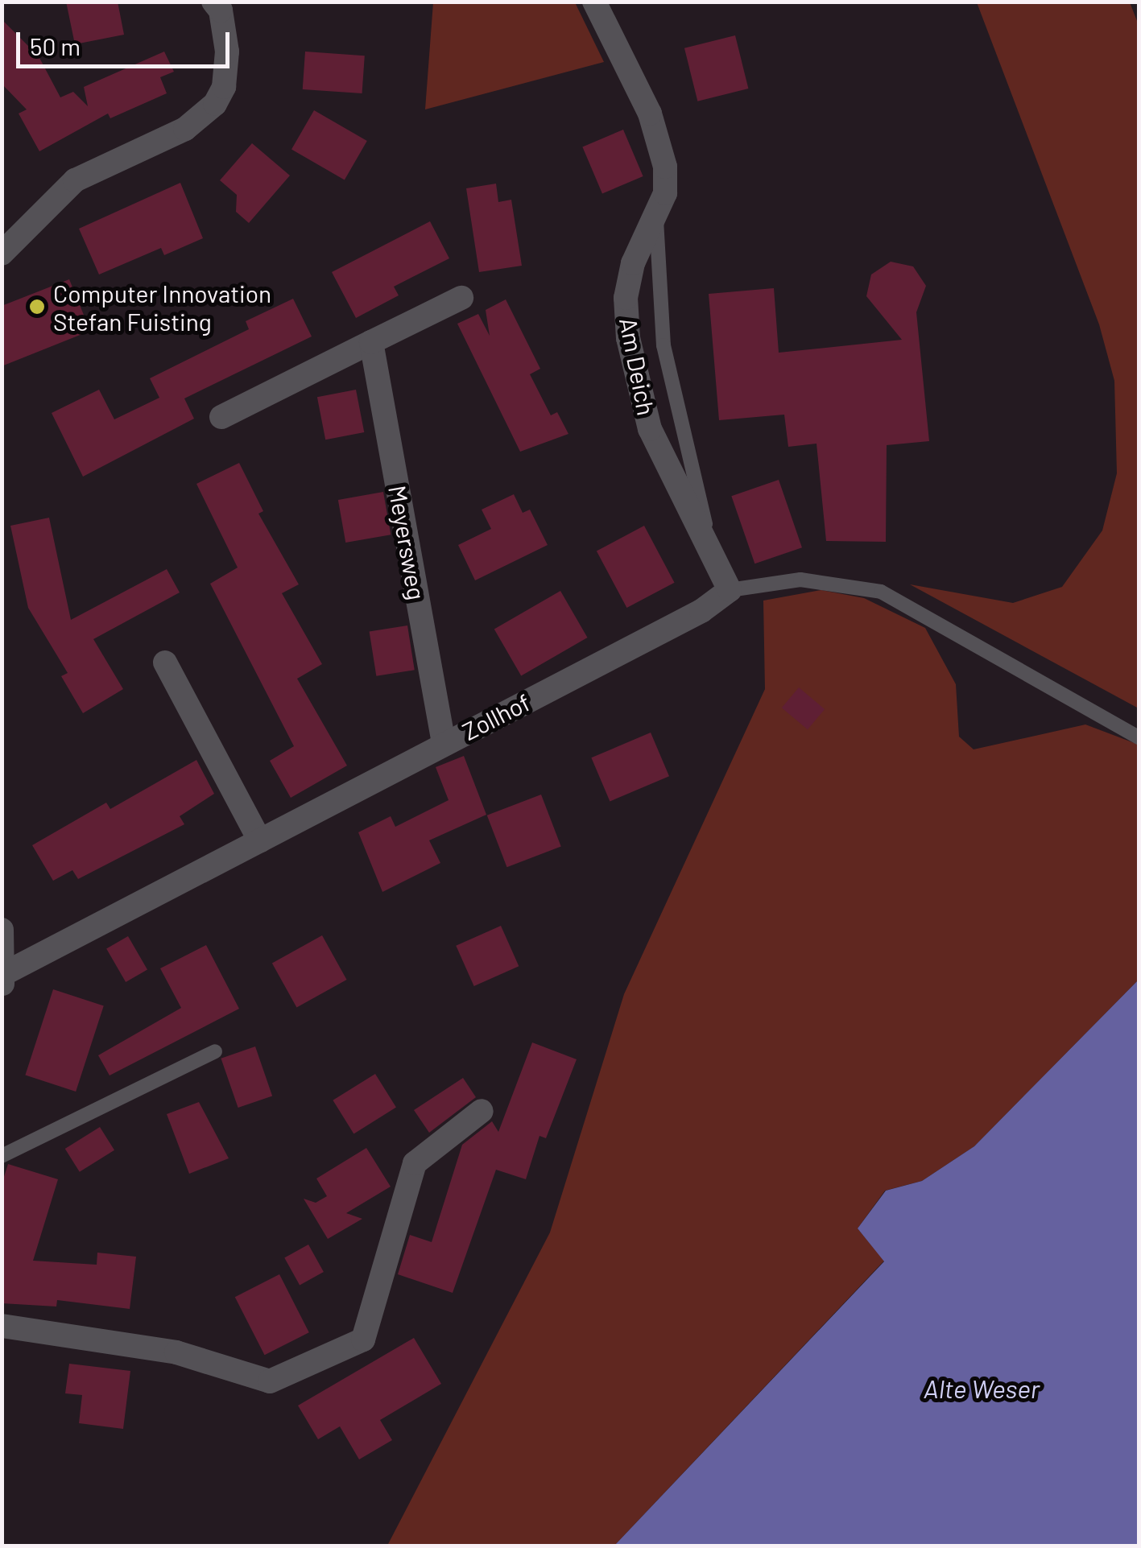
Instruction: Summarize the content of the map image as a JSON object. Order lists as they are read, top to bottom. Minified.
{"streets":{"street":["Am Deich","Meyersweg","Zollhof"]},"crossings":[["Am Deich","Zollhof"],["Meyersweg","Zollhof"]],"water":["Alte Weser"],"places":["Computer Innovation Stefan Fuisting"],"scale_bar":"50 m"}
